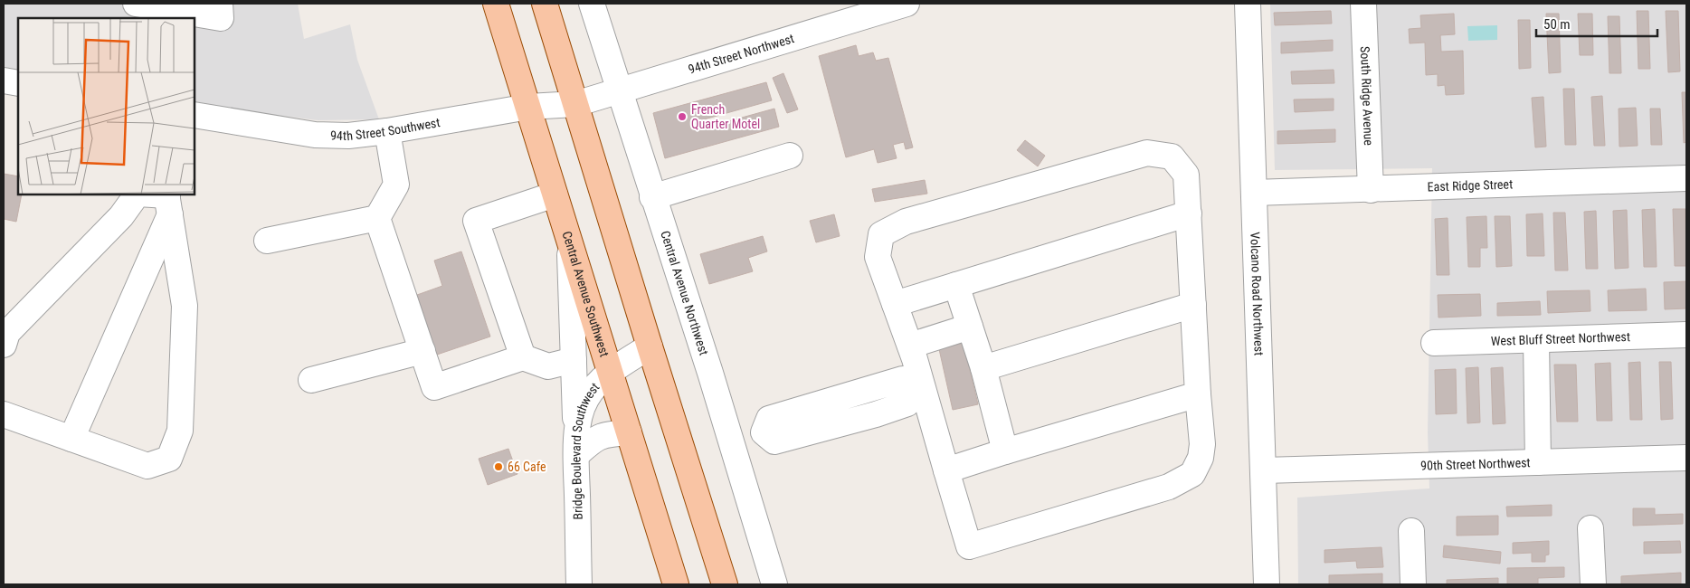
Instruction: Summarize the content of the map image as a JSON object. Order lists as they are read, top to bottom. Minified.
{"streets":{"main road":["Central Avenue Southwest"],"street":["94th Street Northwest","South Ridge Avenue","94th Street Southwest","East Ridge Street","Central Avenue Northwest","Volcano Road Northwest","West Bluff Street Northwest","Bridge Boulevard Southwest","90th Street Northwest"]},"crossings":[["94th Street Northwest","94th Street Southwest"],["94th Street Northwest","Central Avenue Northwest"],["South Ridge Avenue","East Ridge Street"],["94th Street Southwest","Central Avenue Southwest"],["East Ridge Street","Volcano Road Northwest"],["Central Avenue Southwest","Bridge Boulevard Southwest"],["Volcano Road Northwest","90th Street Northwest"]],"places":["French Quarter Motel","66 Cafe"],"scale_bar":"50 m"}
